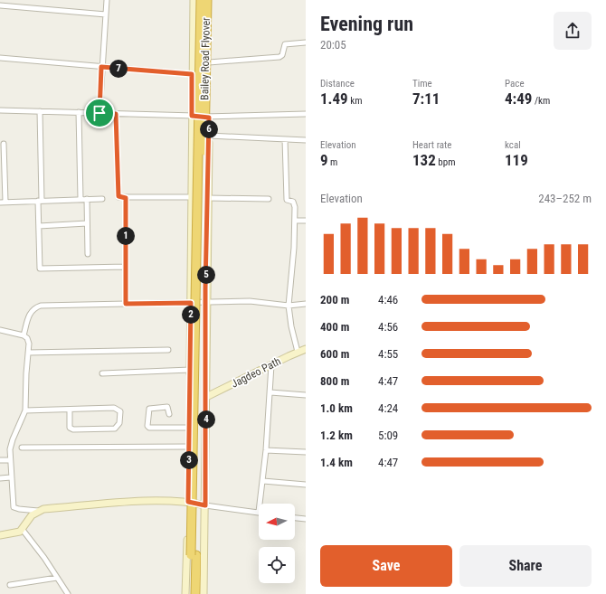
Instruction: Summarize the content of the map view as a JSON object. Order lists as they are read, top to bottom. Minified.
{"streets":{"highway":["Bailey Road Flyover"],"main road":["Jagdeo Path"]},"north":"left","page":{"heading":["Evening run","20:05"],"pins":["7","6","1","5","2","4","3"],"stats":[["Distance","1.49 km"],["Time","7:11"],["Pace","4:49 /km"],["Elevation","9 m"],["Heart rate","132 bpm"],["kcal","119"]],"chart":["Elevation","243–252 m"],"list":[{"name":"200 m","note":"4:46"},{"name":"400 m","note":"4:56"},{"name":"600 m","note":"4:55"},{"name":"800 m","note":"4:47"},{"name":"1.0 km","note":"4:24"},{"name":"1.2 km","note":"5:09"},{"name":"1.4 km","note":"4:47"}],"buttons":["Save","Share"]}}
